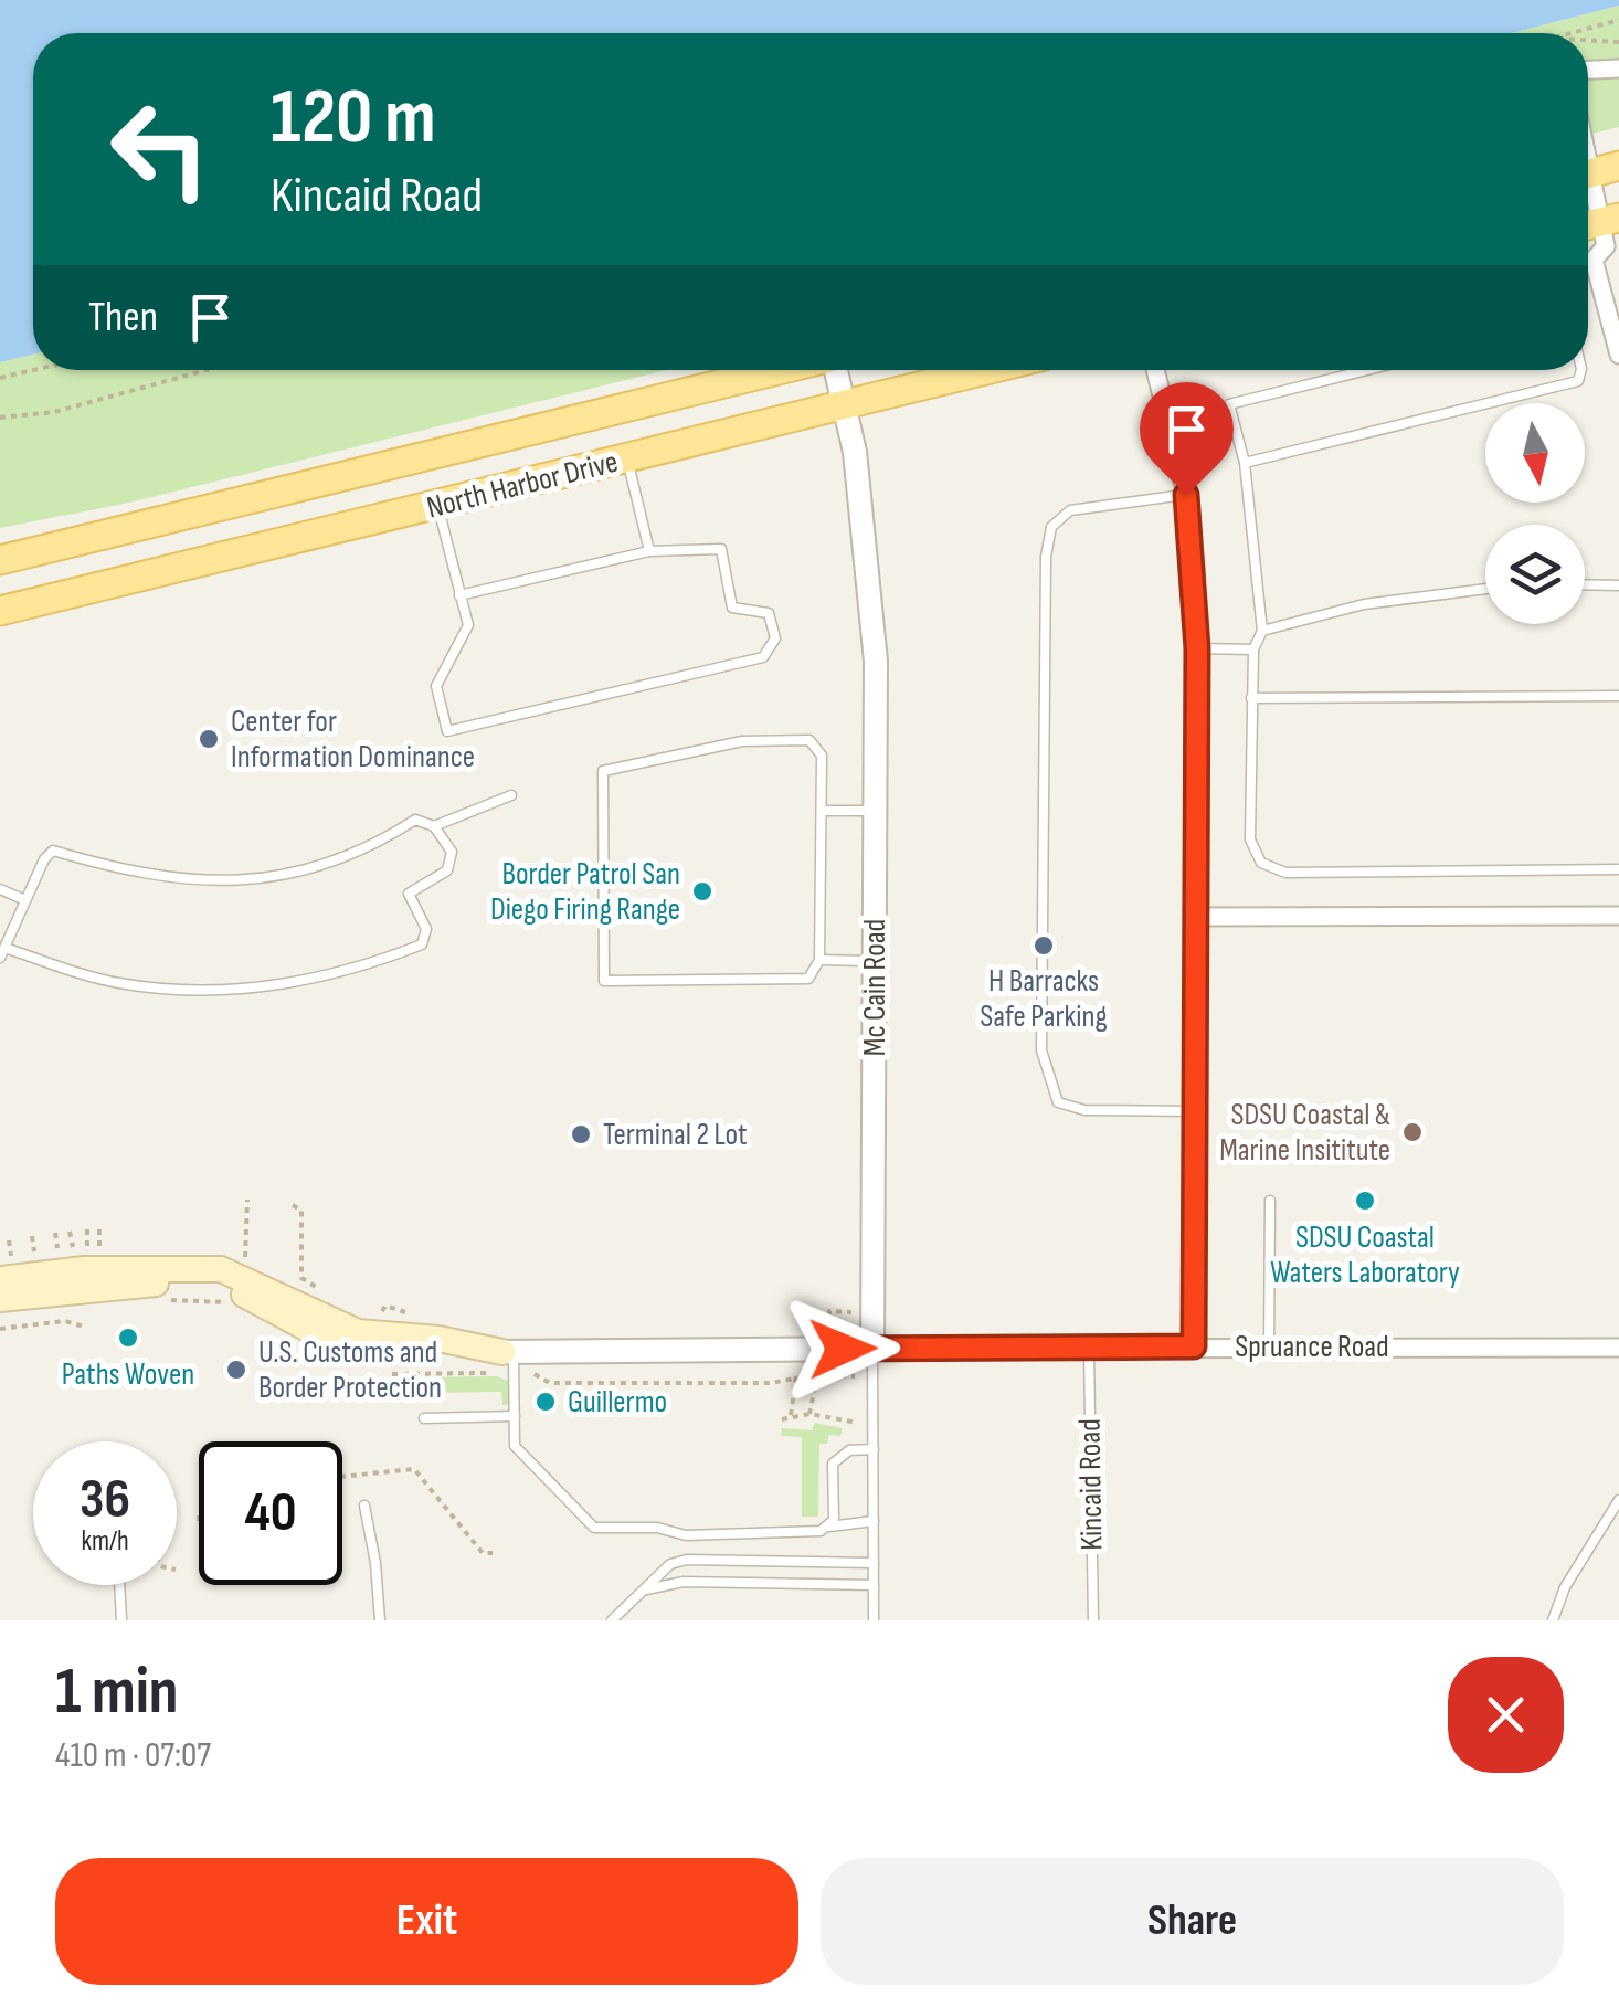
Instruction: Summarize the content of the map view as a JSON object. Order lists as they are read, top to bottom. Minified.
{"streets":{"main road":["North Harbor Drive"],"street":["Mc Cain Road","Spruance Road"],"lane":["Kincaid Road"]},"crossings":[["North Harbor Drive","Mc Cain Road"],["Mc Cain Road","Spruance Road"],["Spruance Road","Kincaid Road"]],"places":["Center for Information Dominance","Border Patrol San Diego Firing Range","H Barracks Safe Parking","SDSU Coastal & Marine Insititute","Terminal 2 Lot","SDSU Coastal Waters Laboratory","Paths Woven","U.S. Customs and Border Protection","Guillermo"],"north":"bottom","page":{"turn":["120 m","Kincaid Road"],"then":"Then","speed":"36 km/h","limit":"40","heading":["1 min","410 m · 07:07"],"buttons":["Exit","Share"]}}
